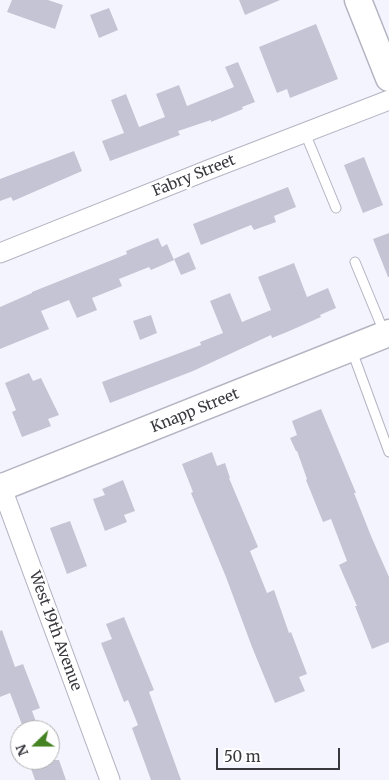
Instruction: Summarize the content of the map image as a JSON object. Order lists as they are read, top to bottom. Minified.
{"streets":{"street":["Fabry Street","Knapp Street","West 19th Avenue"]},"crossings":[["Knapp Street","West 19th Avenue"]],"scale_bar":"50 m","north":"left"}
